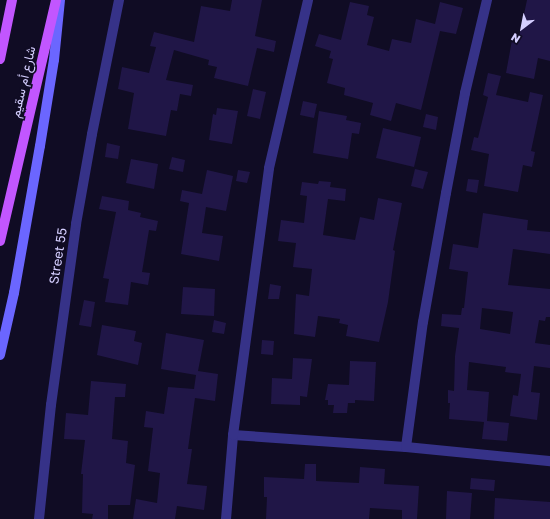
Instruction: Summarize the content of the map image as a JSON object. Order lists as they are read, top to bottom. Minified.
{"streets":{"main road":["شارع أم سقيم"],"street":["Street 55"]},"north":"bottom left"}
